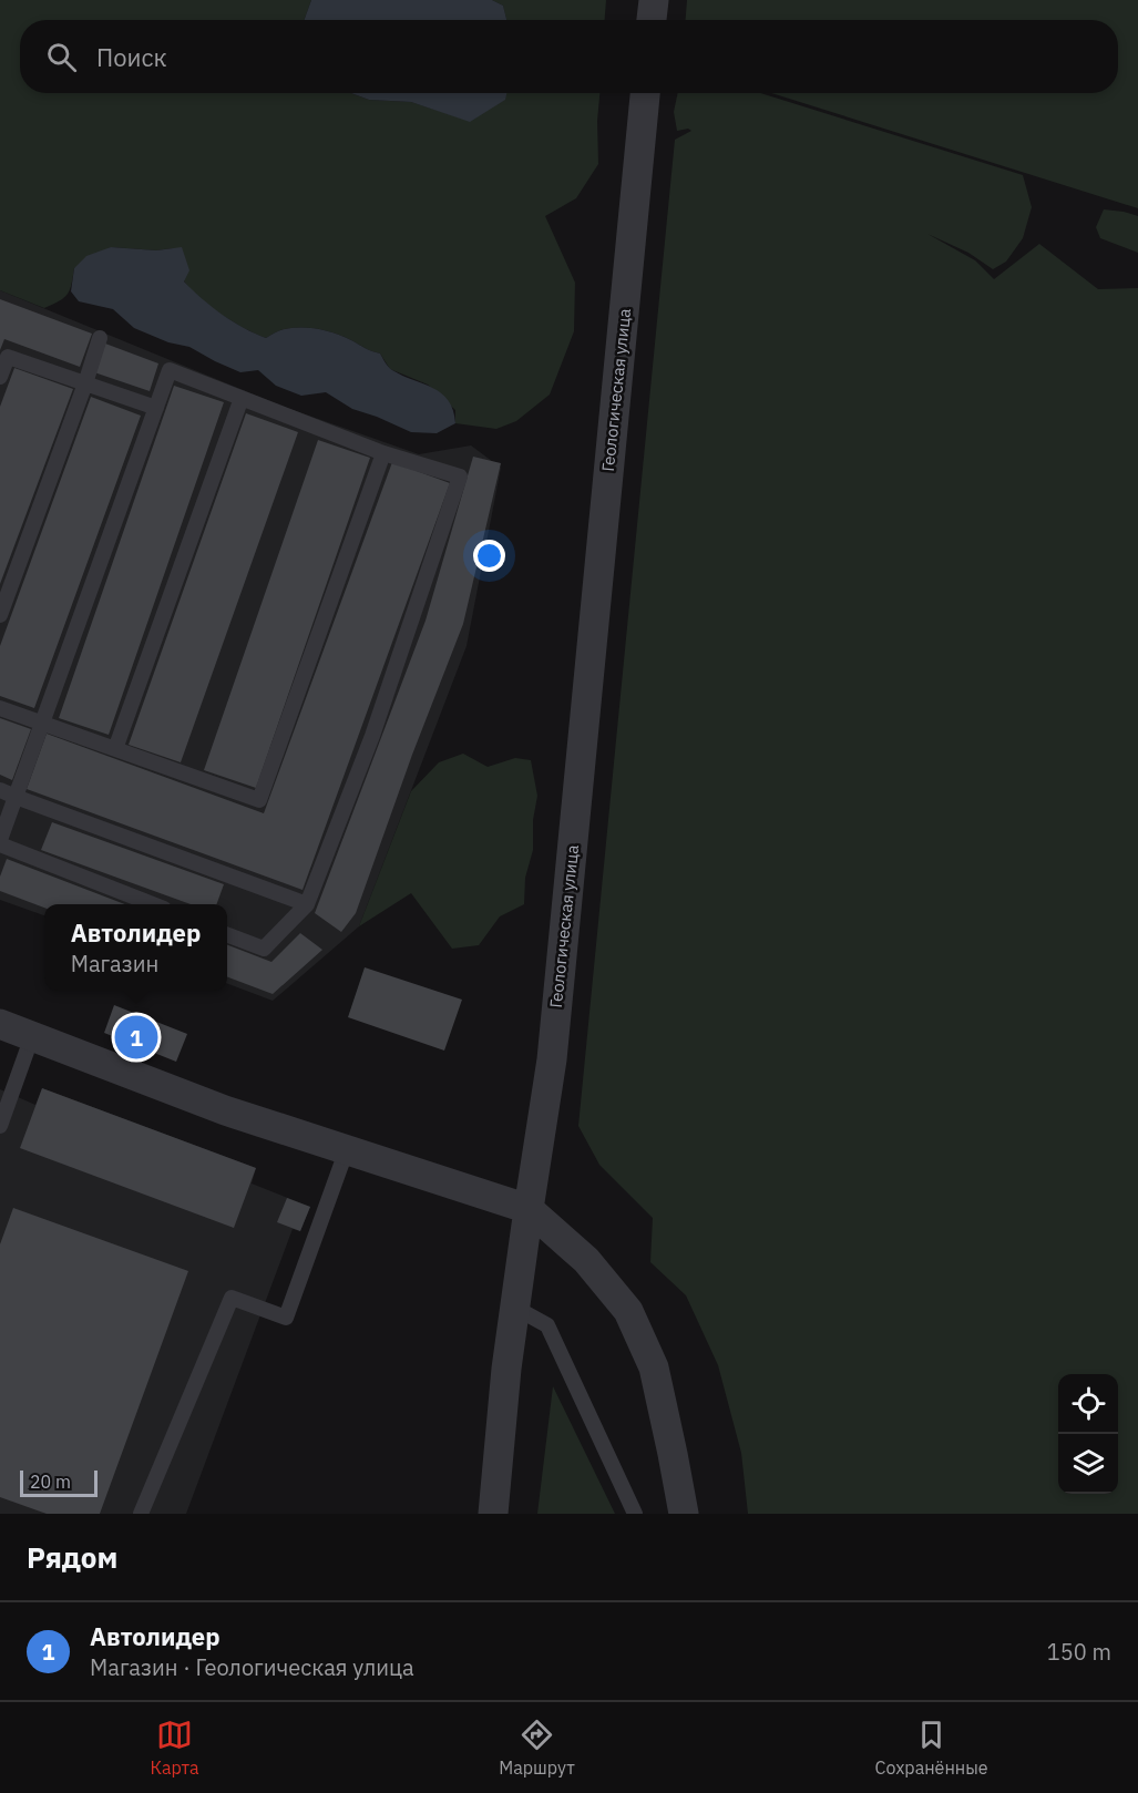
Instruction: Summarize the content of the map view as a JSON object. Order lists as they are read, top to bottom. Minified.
{"streets":{"street":["Геологическая улица"]},"scale_bar":"20 m","page":{"search":"Поиск","popup":["Автолидер","Магазин"],"pins":"1","scale":"20 m","heading":"Рядом","list":[{"mark":"1","name":"Автолидер","note":"Магазин · Геологическая улица","value":"150 m"}],"nav":["Карта","Маршрут","Сохранённые"]}}
